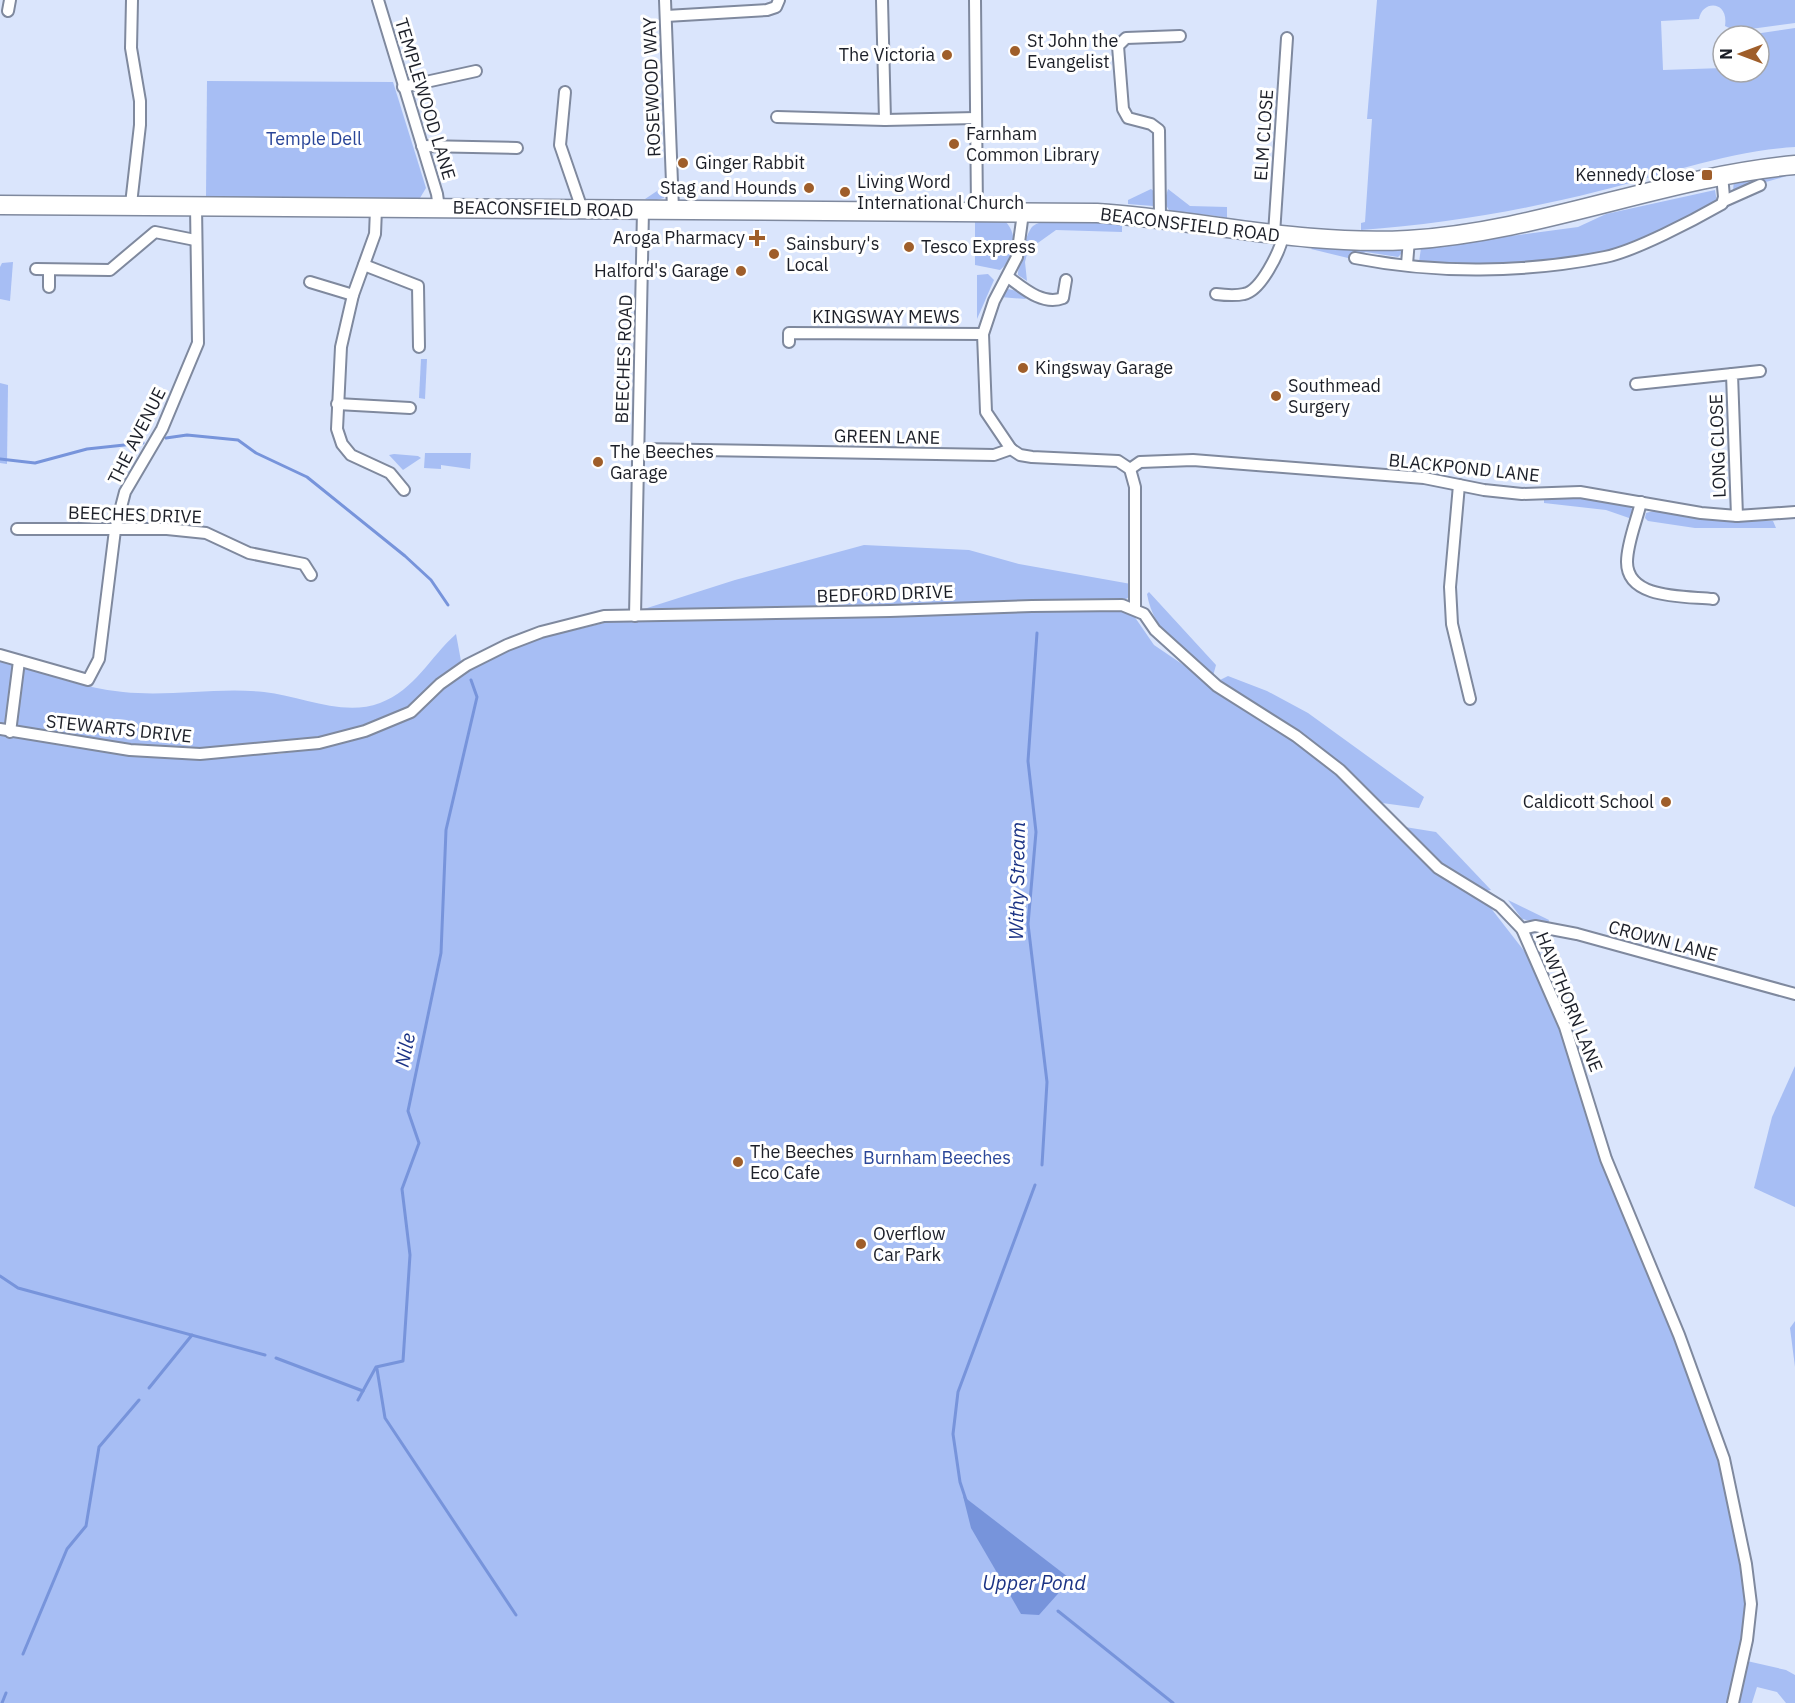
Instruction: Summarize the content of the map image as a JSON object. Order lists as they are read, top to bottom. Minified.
{"streets":{"main road":["BEACONSFIELD ROAD"],"street":["ROSEWOOD WAY","TEMPLEWOOD LANE","ELM CLOSE","KINGSWAY MEWS","BEECHES ROAD","THE AVENUE","GREEN LANE","LONG CLOSE","BLACKPOND LANE","BEECHES DRIVE","BEDFORD DRIVE","STEWARTS DRIVE","CROWN LANE","HAWTHORN LANE"]},"crossings":[["ROSEWOOD WAY","BEACONSFIELD ROAD"],["TEMPLEWOOD LANE","BEACONSFIELD ROAD"],["ELM CLOSE","BEACONSFIELD ROAD"],["BEACONSFIELD ROAD","BEECHES ROAD"],["BEACONSFIELD ROAD","THE AVENUE"],["BEECHES ROAD","GREEN LANE"],["BEECHES ROAD","BEDFORD DRIVE"],["BEECHES ROAD","STEWARTS DRIVE"],["THE AVENUE","BEECHES DRIVE"],["GREEN LANE","BLACKPOND LANE"],["LONG CLOSE","BLACKPOND LANE"],["BEDFORD DRIVE","STEWARTS DRIVE"],["BEDFORD DRIVE","HAWTHORN LANE"],["CROWN LANE","HAWTHORN LANE"]],"water":["Withy Stream","Nile","Upper Pond"],"parks":["Temple Dell","Burnham Beeches"],"places":{"other":["St John the Evangelist","The Victoria","Farnham Common Library","Ginger Rabbit","Stag and Hounds","Living Word International Church","Tesco Express","Sainsbury's Local","Halford's Garage","Kingsway Garage","Southmead Surgery","The Beeches Garage","Caldicott School","The Beeches Eco Cafe","Overflow Car Park"],"transit":["Kennedy Close"],"health":["Aroga Pharmacy"]},"north":"left"}
